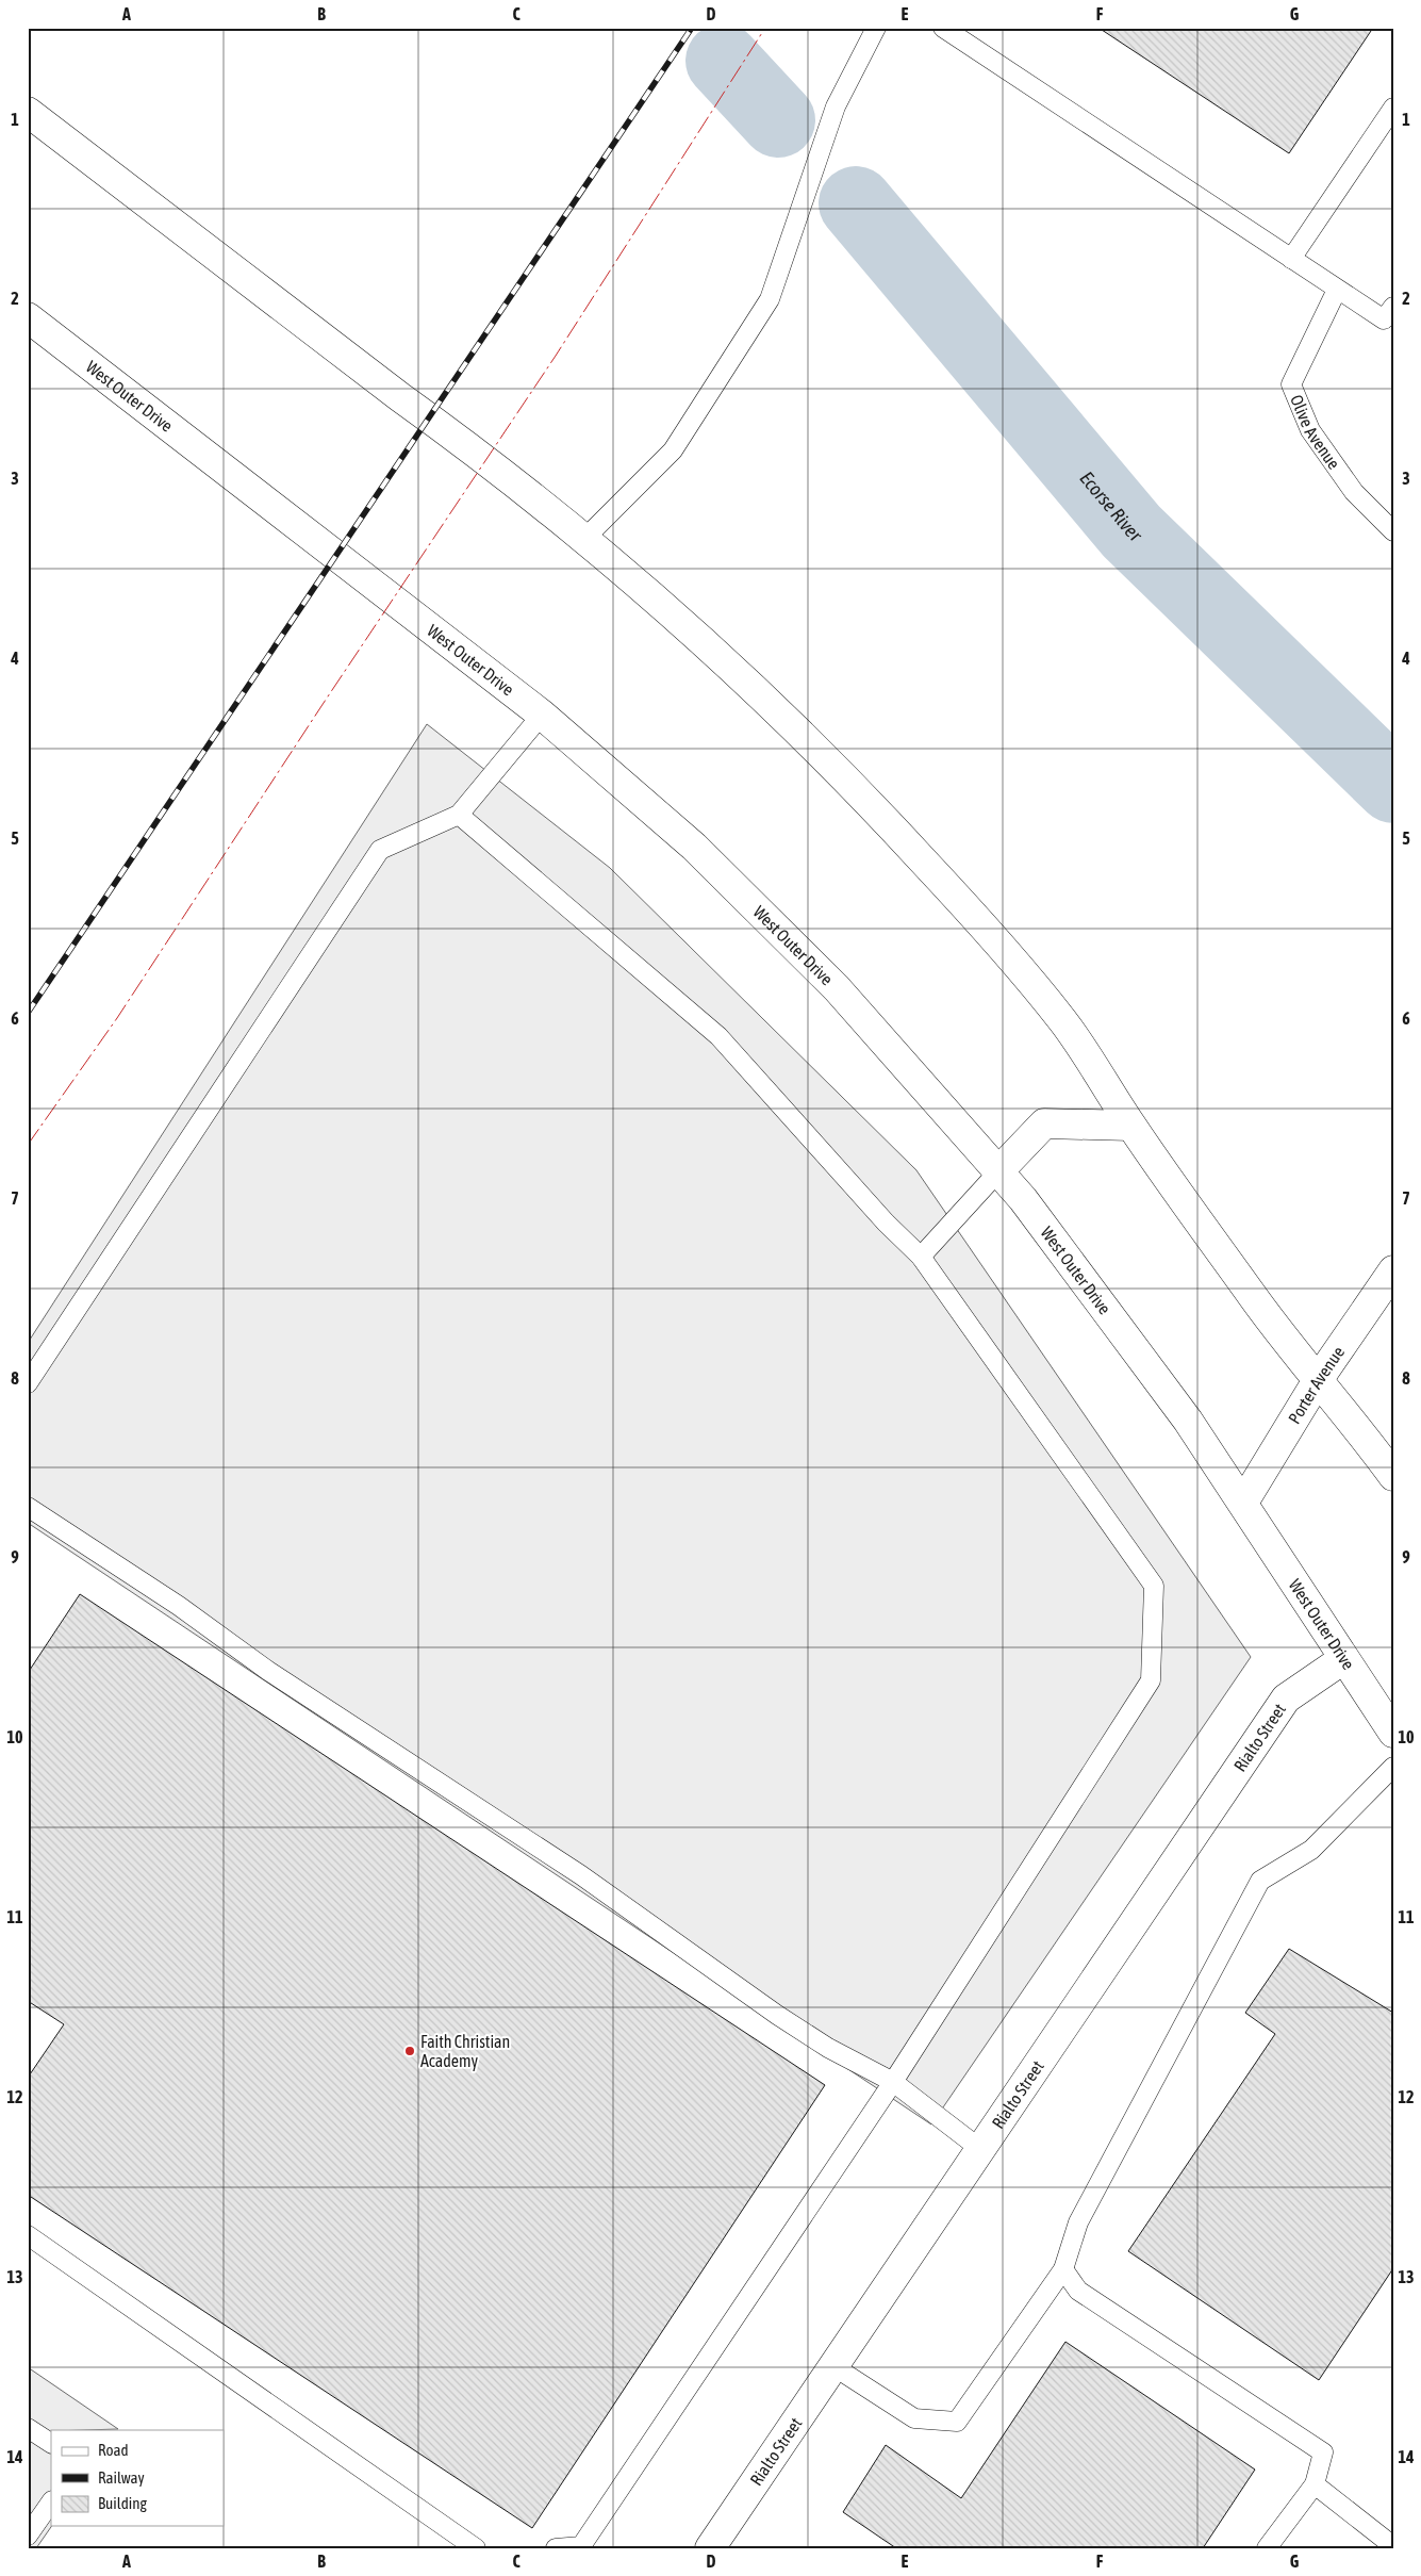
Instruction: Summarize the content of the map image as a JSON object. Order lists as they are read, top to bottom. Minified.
{"streets":{"main road":["West Outer Drive","Porter Avenue","Rialto Street"],"lane":["Olive Avenue"]},"crossings":[["West Outer Drive","Porter Avenue"],["West Outer Drive","Rialto Street"]],"water":["Ecorse River"],"places":["Faith Christian Academy"],"legend":["Road","Railway","Building"],"grid":{"columns":["A","B","C","D","E","F","G"],"rows":["1","2","3","4","5","6","7","8","9","10","11","12","13","14"]}}
